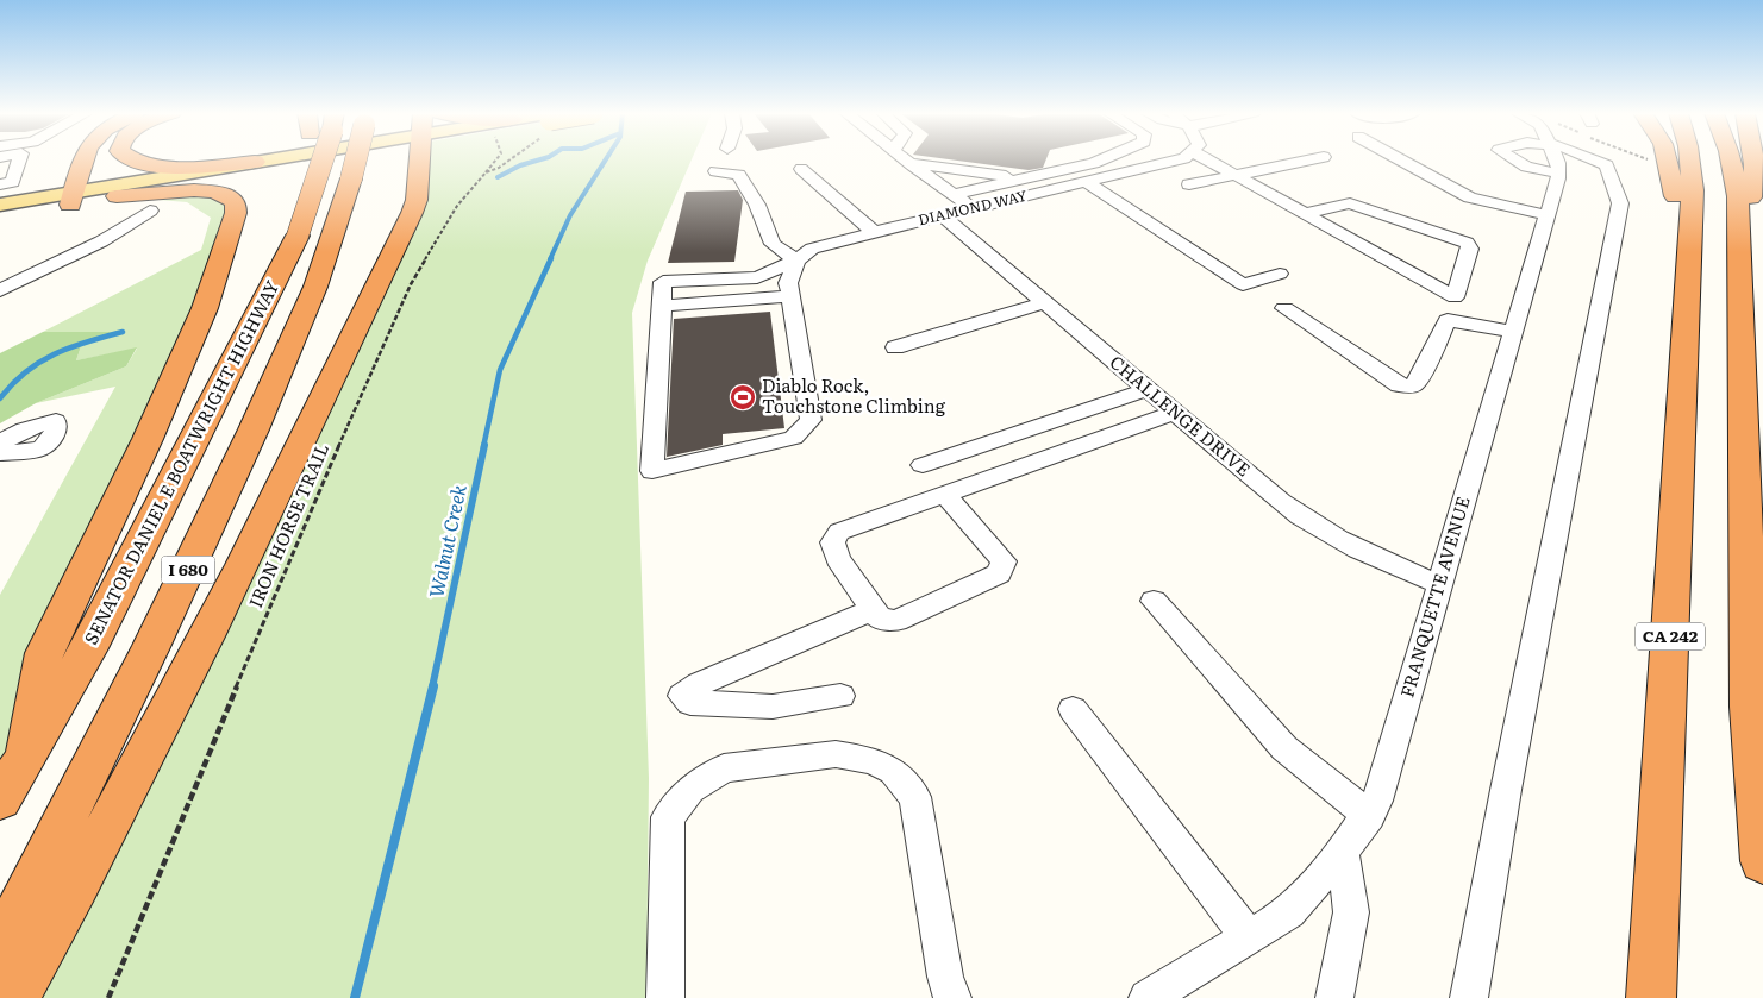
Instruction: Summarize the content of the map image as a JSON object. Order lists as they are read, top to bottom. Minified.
{"streets":{"highway":["SENATOR DANIEL E BOATWRIGHT HIGHWAY","I 680","CA 242"],"street":["DIAMOND WAY","CHALLENGE DRIVE","FRANQUETTE AVENUE"],"path":["IRON HORSE TRAIL"]},"crossings":[["DIAMOND WAY","CHALLENGE DRIVE"],["CHALLENGE DRIVE","FRANQUETTE AVENUE"]],"water":["Walnut Creek"],"places":{"sports":["Diablo Rock, Touchstone Climbing"]}}
